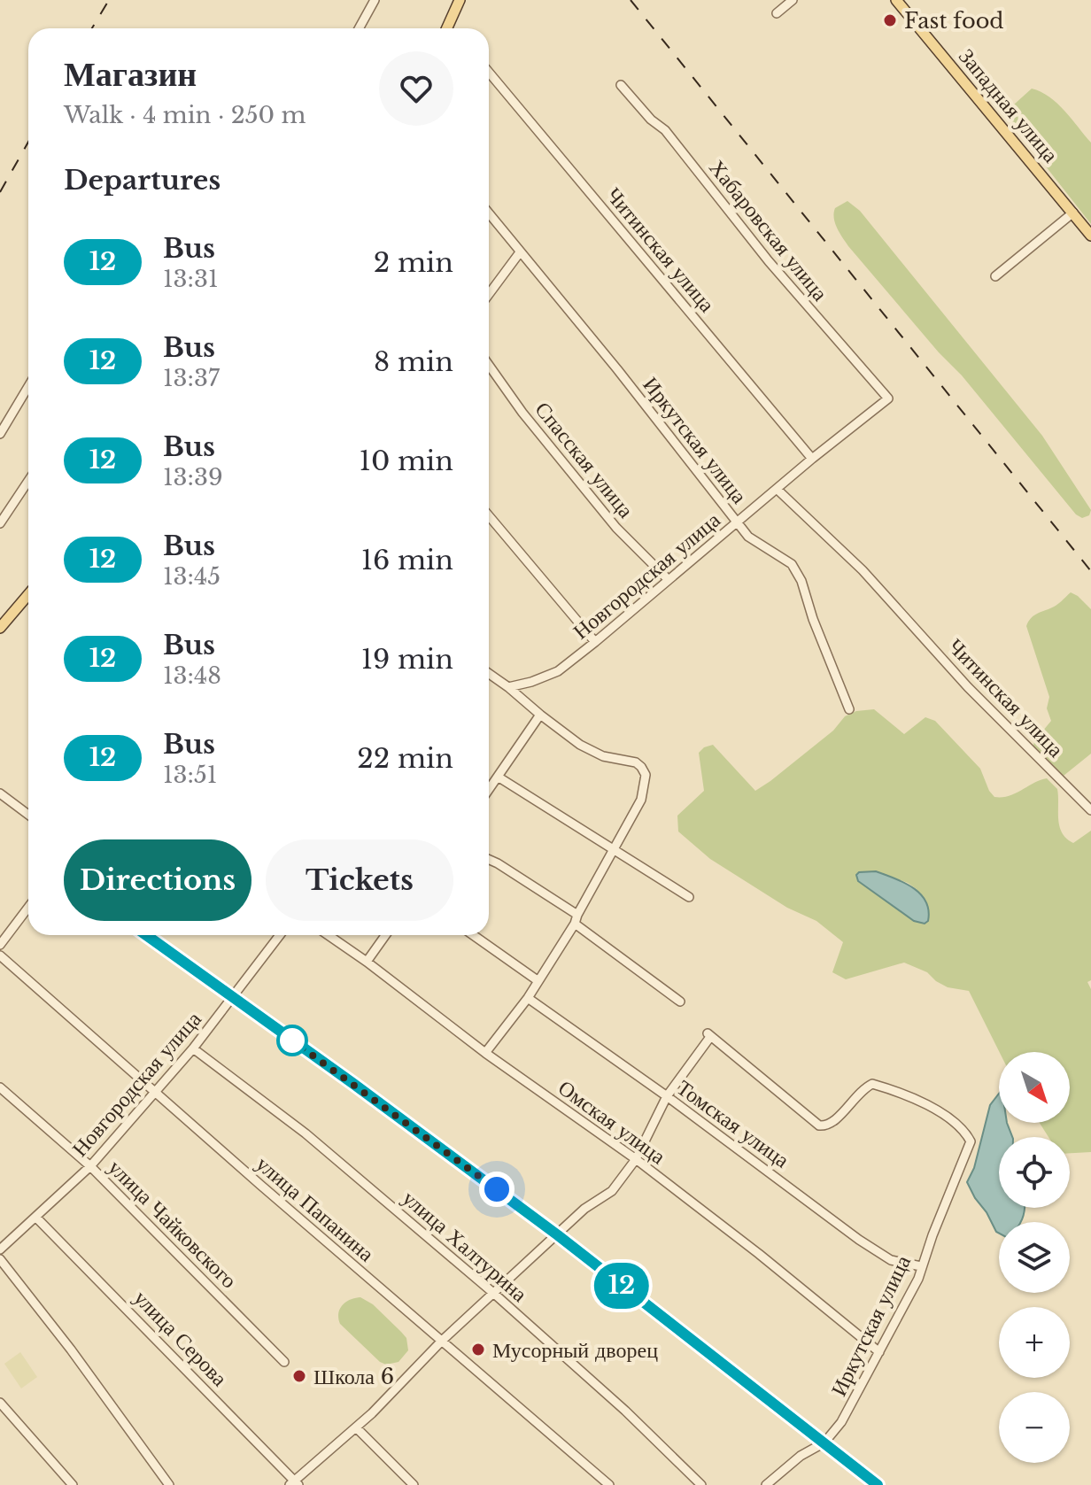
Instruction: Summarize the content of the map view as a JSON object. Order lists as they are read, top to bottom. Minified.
{"streets":{"main road":["Западная улица"],"street":["Хабаровская улица","Читинская улица","Иркутская улица","Спасская улица","Новгородская улица","Омская улица","Томская улица","улица Папанина","улица Чайковского","улица Халтурина","улица Серова"]},"crossings":[["Хабаровская улица","Новгородская улица"],["Читинская улица","Новгородская улица"],["Иркутская улица","Новгородская улица"],["Иркутская улица","Омская улица"],["Иркутская улица","Томская улица"],["Спасская улица","Новгородская улица"],["Новгородская улица","улица Папанина"],["Новгородская улица","улица Чайковского"],["Новгородская улица","улица Халтурина"],["Новгородская улица","улица Серова"]],"places":["Fast food","Мусорный дворец","Школа 6"],"lines":["bus line 12"],"north":"bottom right","page":{"on_map":"12","heading":[["Магазин","Walk · 4 min · 250 m"],"Departures"],"list":[{"mark":"12","name":"Bus","note":"13:31","value":"2 min"},{"mark":"12","name":"Bus","note":"13:37","value":"8 min"},{"mark":"12","name":"Bus","note":"13:39","value":"10 min"},{"mark":"12","name":"Bus","note":"13:45","value":"16 min"},{"mark":"12","name":"Bus","note":"13:48","value":"19 min"},{"mark":"12","name":"Bus","note":"13:51","value":"22 min"}],"buttons":["Directions","Tickets"],"map_buttons":["+","−"]}}
